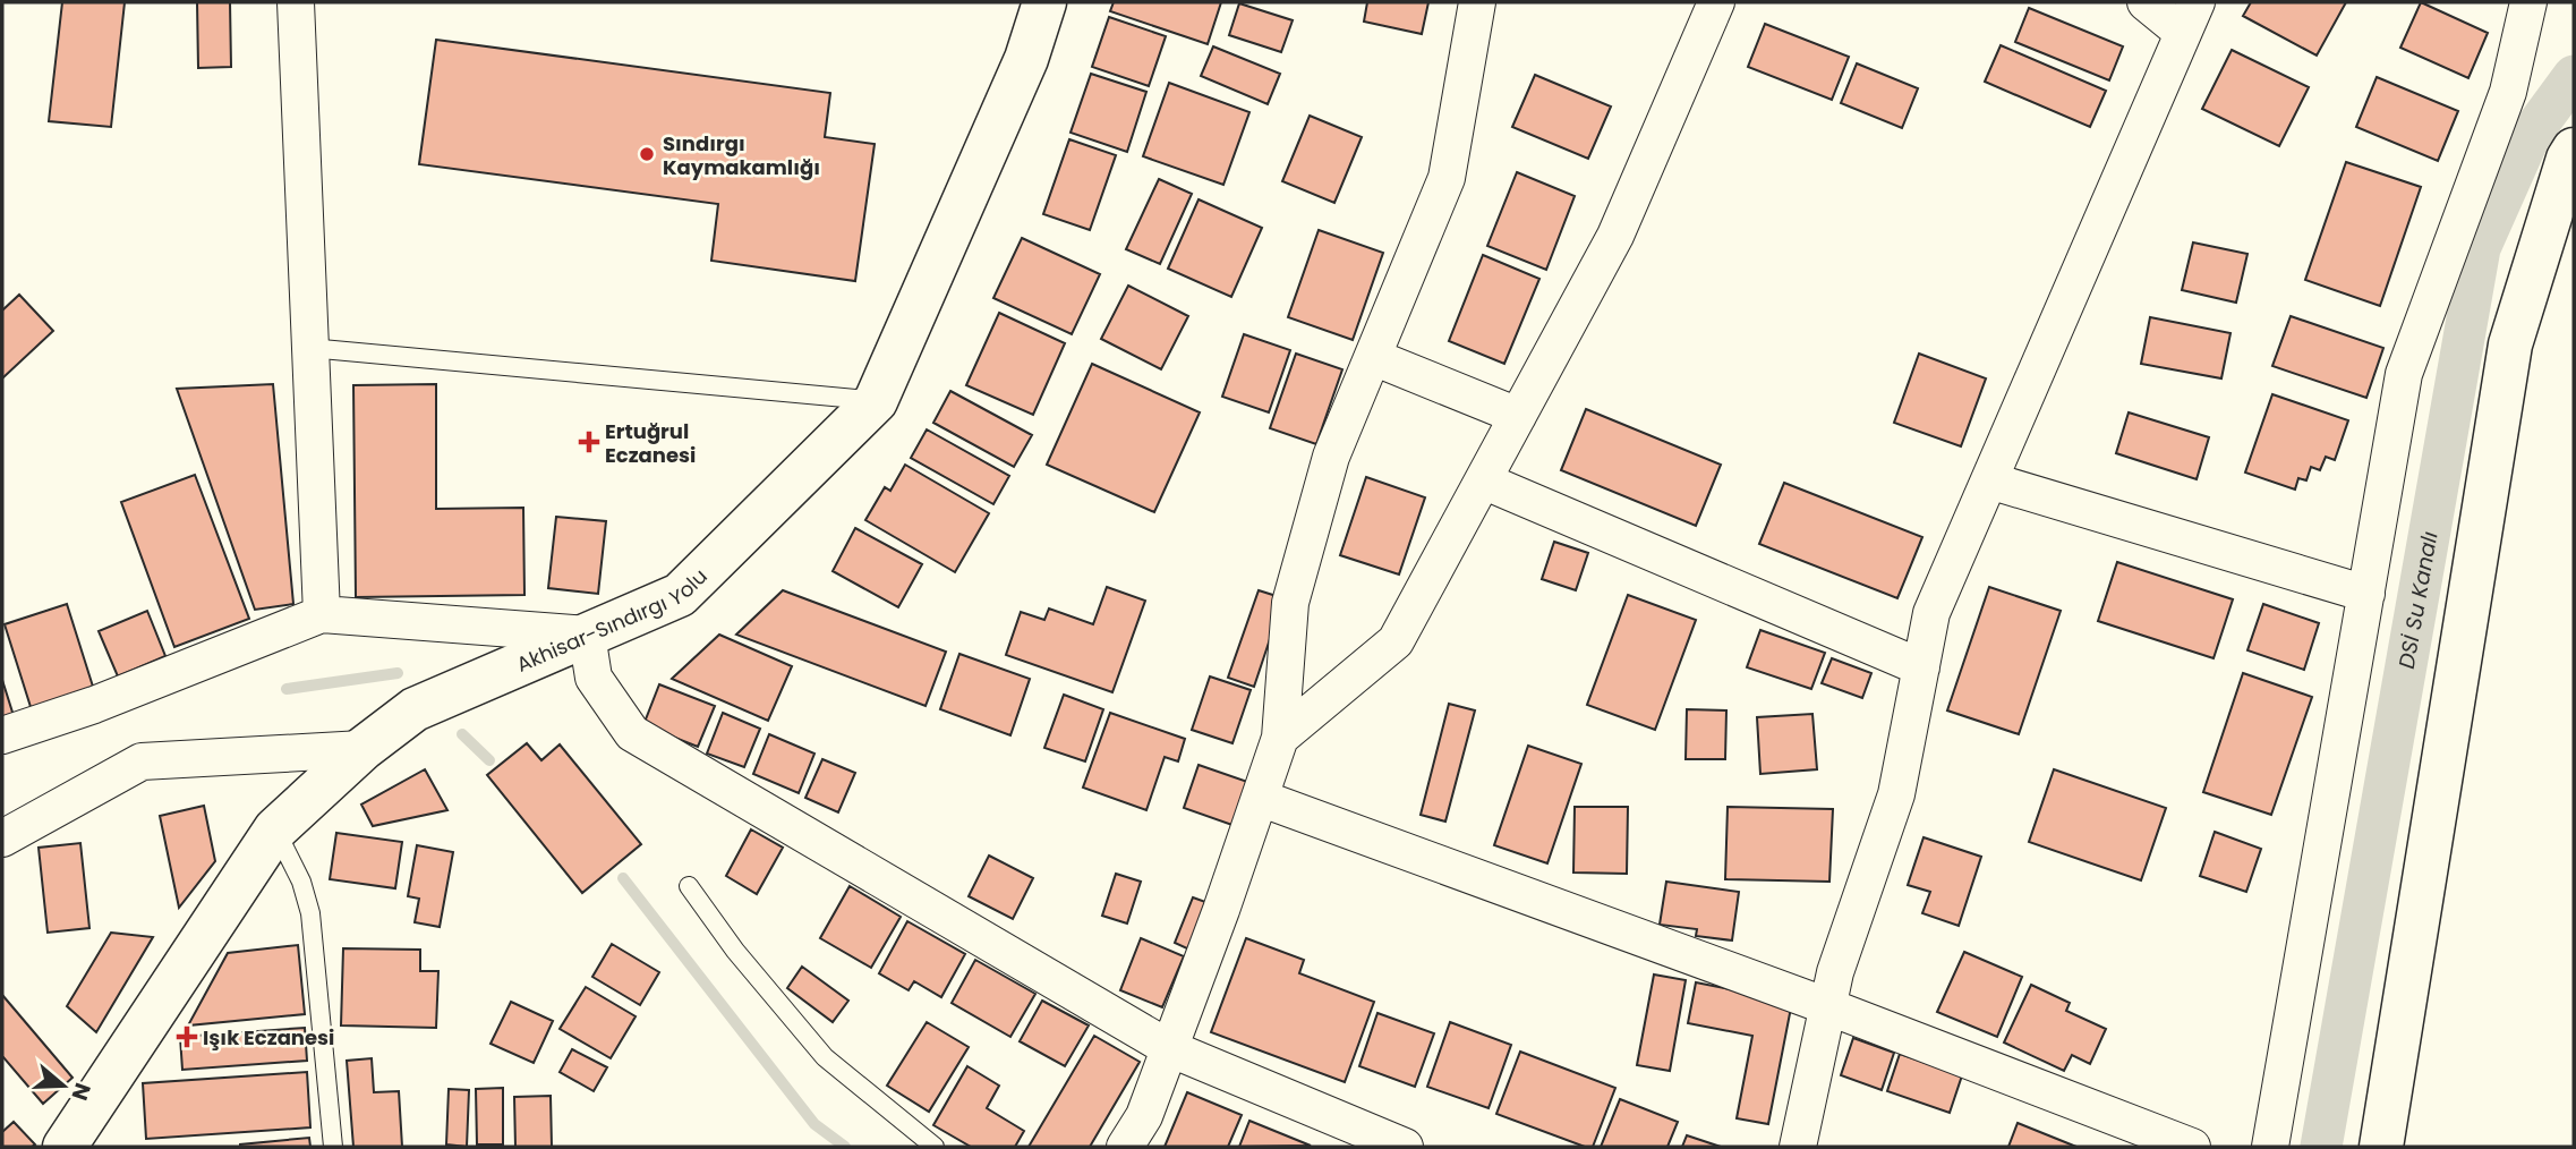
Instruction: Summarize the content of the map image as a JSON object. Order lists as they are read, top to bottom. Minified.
{"streets":{"main road":["Akhisar-Sındırgı Yolu"]},"water":["DSİ Su Kanalı"],"places":{"other":["Sındırgı Kaymakamlığı"],"health":["Ertuğrul Eczanesi","Işık Eczanesi"]},"north":"right"}
